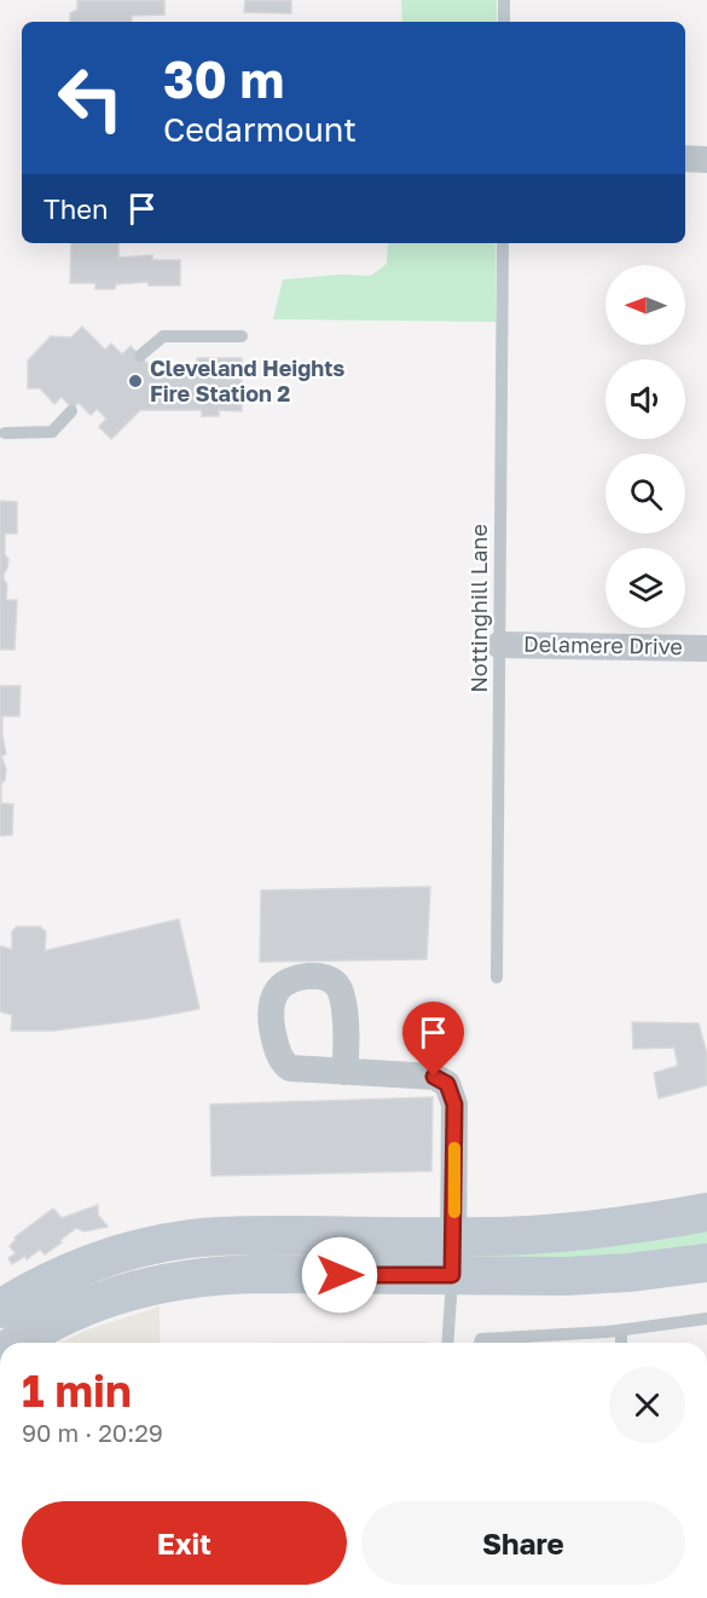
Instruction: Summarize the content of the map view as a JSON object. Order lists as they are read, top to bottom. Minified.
{"streets":{"street":["Delamere Drive"],"lane":["Nottinghill Lane"]},"crossings":[["Nottinghill Lane","Delamere Drive"]],"places":["Cleveland Heights Fire Station 2"],"north":"left","page":{"turn":["30 m","Cedarmount"],"then":"Then","heading":["1 min","90 m · 20:29"],"buttons":["Exit","Share"]}}
